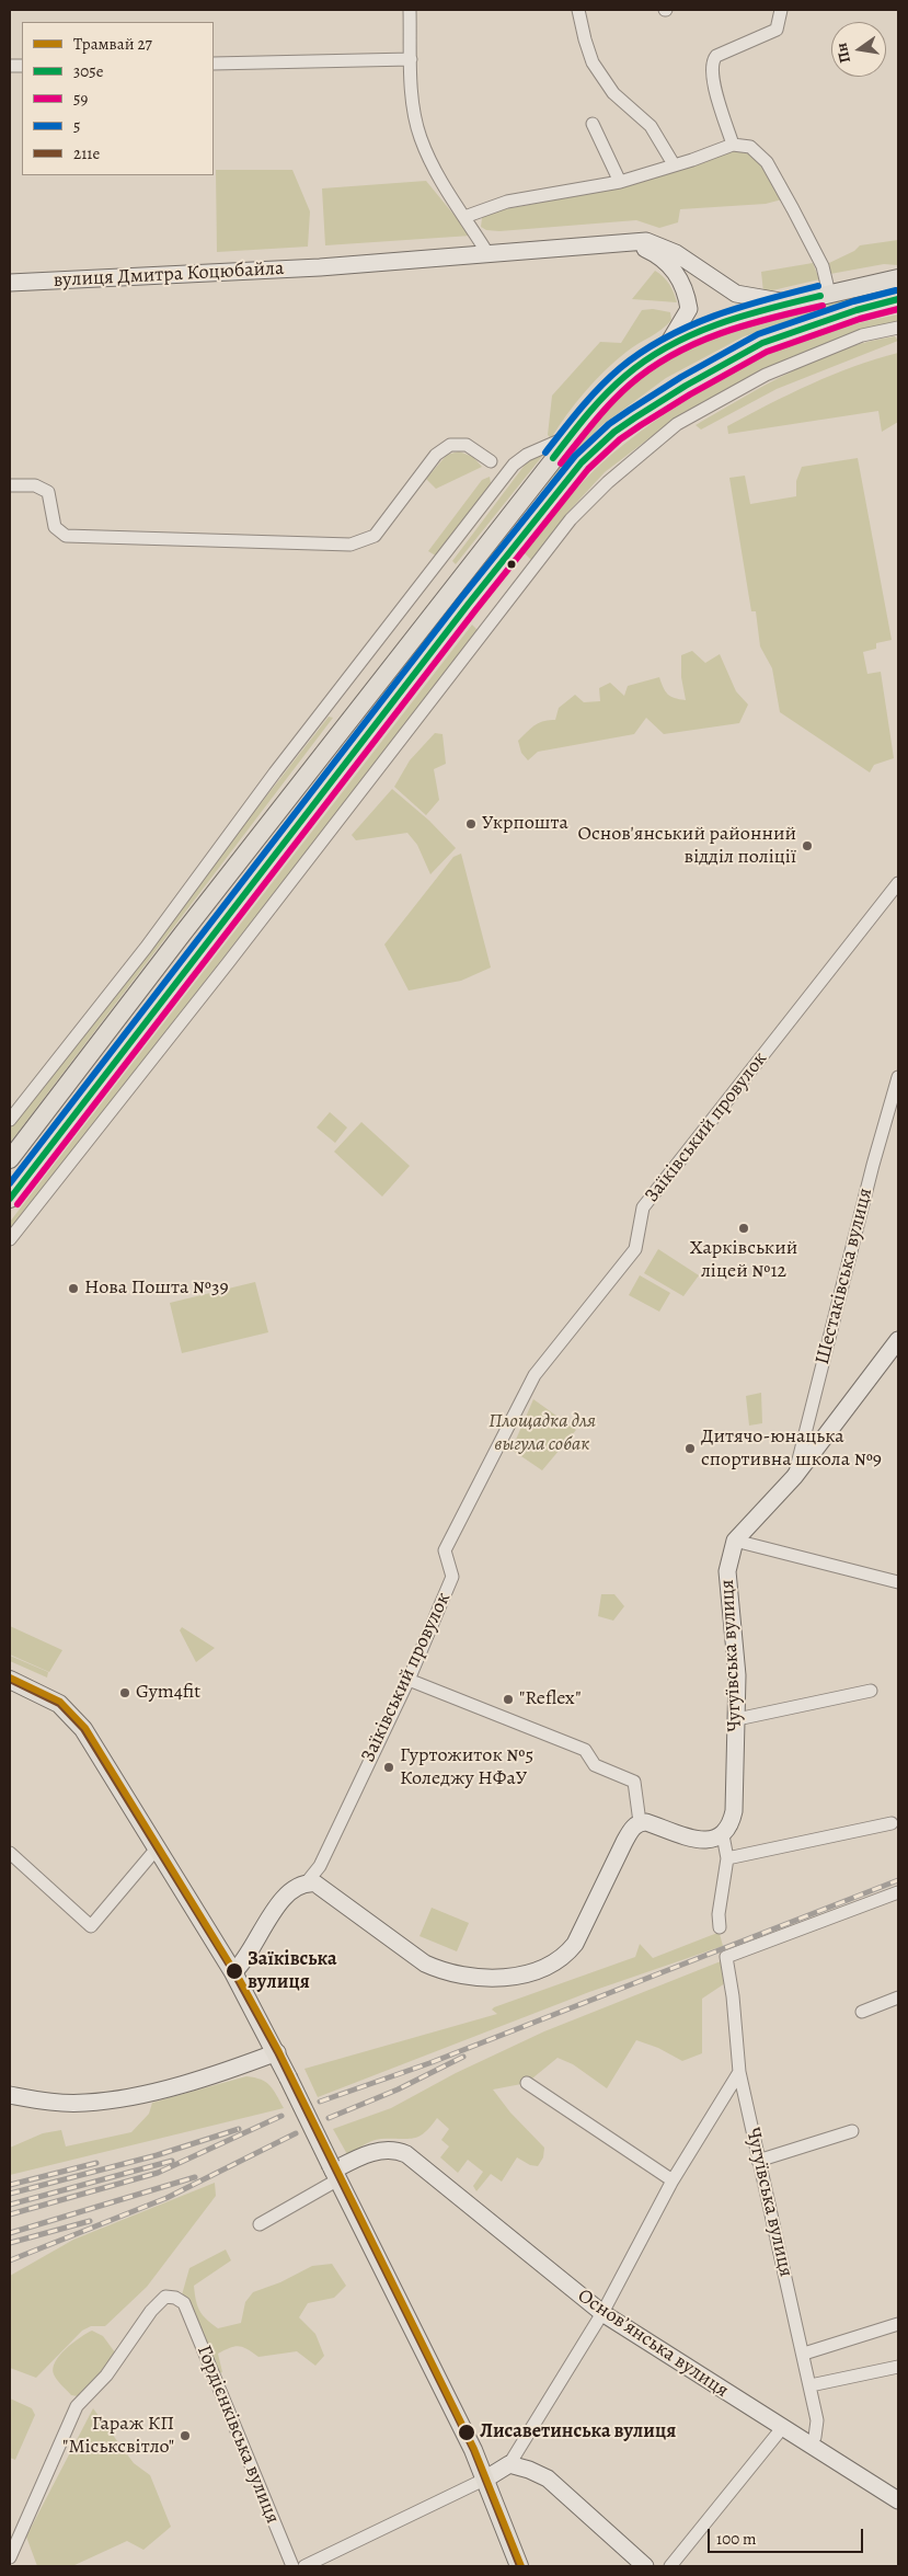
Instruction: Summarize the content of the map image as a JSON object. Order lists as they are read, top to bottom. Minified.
{"streets":{"street":["вулиця Дмитра Коцюбайла","Заїківський провулок","Шестаківська вулиця","Чугуївська вулиця","Основ’янська вулиця","Гордієнківська вулиця"]},"crossings":[["Шестаківська вулиця","Чугуївська вулиця"],["Чугуївська вулиця","Основ’янська вулиця"]],"parks":["Площадка для выгула собак"],"places":["Укрпошта","Основ'янський районний відділ поліції","Харківський ліцей №12","Нова Пошта №39","Дитячо-юнацька спортивна школа №9","Gym4fit","\"Reflex\"","Гуртожиток №5 Коледжу НФаУ","Заїківська вулиця","Лисаветинська вулиця","Гараж КП \"Міськсвітло\""],"lines":["transit line 5","transit line 305e","transit line 59","tram line 27","transit line 211е"],"legend":["Трамвай 27","305e","59","5","211е"],"scale_bar":"100 m","north":"left"}
